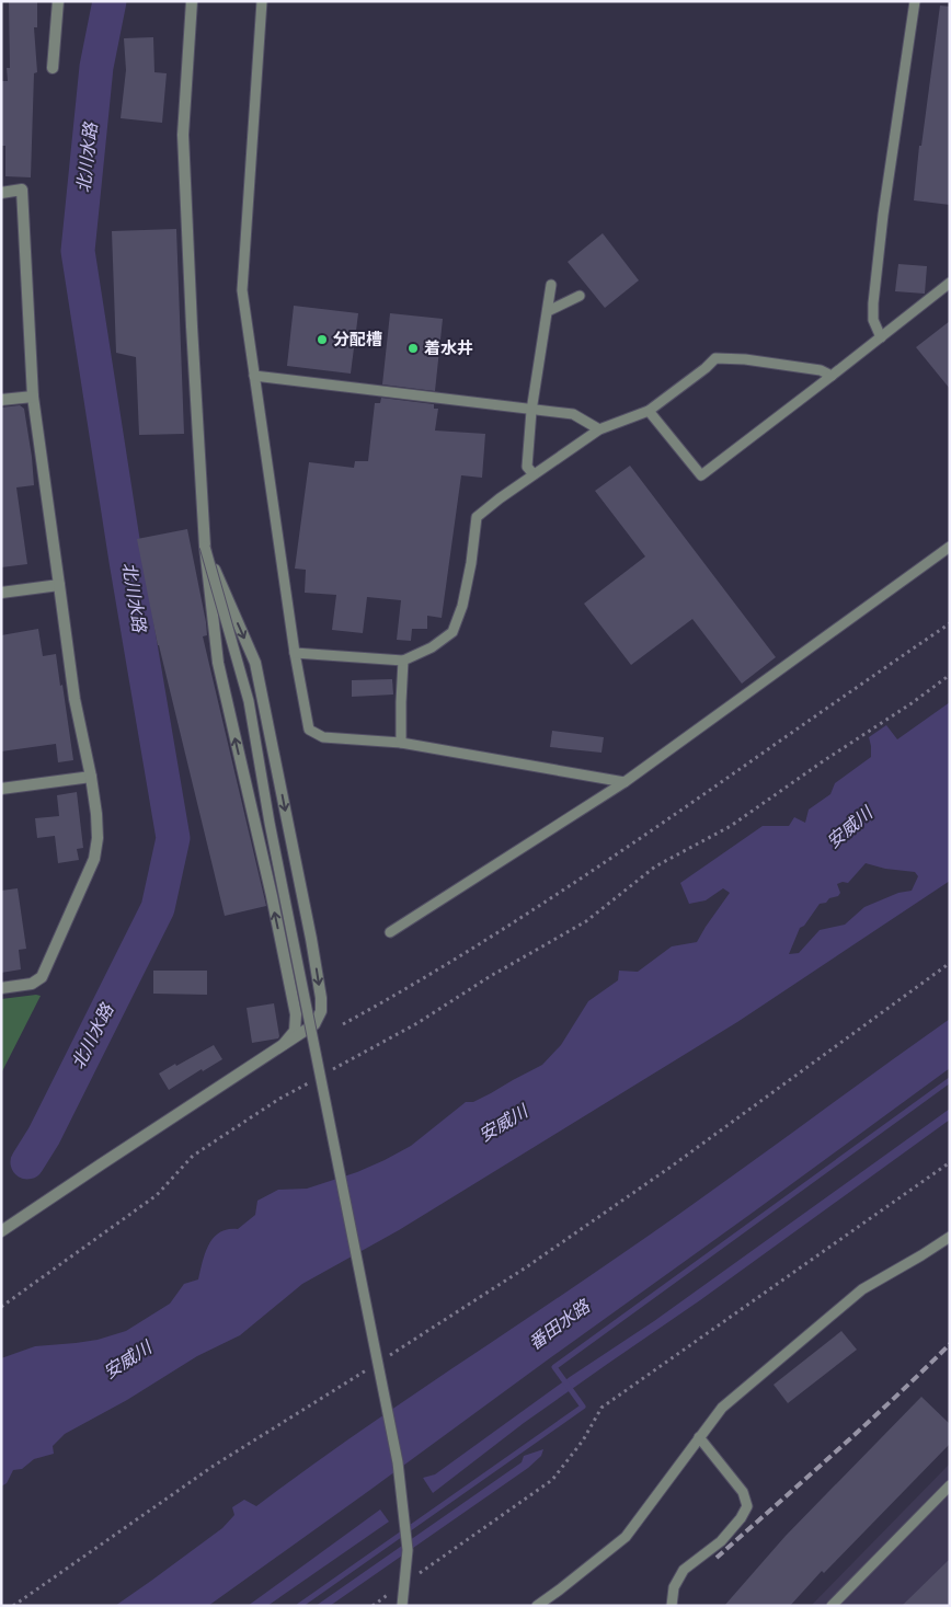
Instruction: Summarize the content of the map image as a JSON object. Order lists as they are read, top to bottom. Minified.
{"water":["北川水路","安威川","番田水路"],"places":["分配槽","着水井"]}
